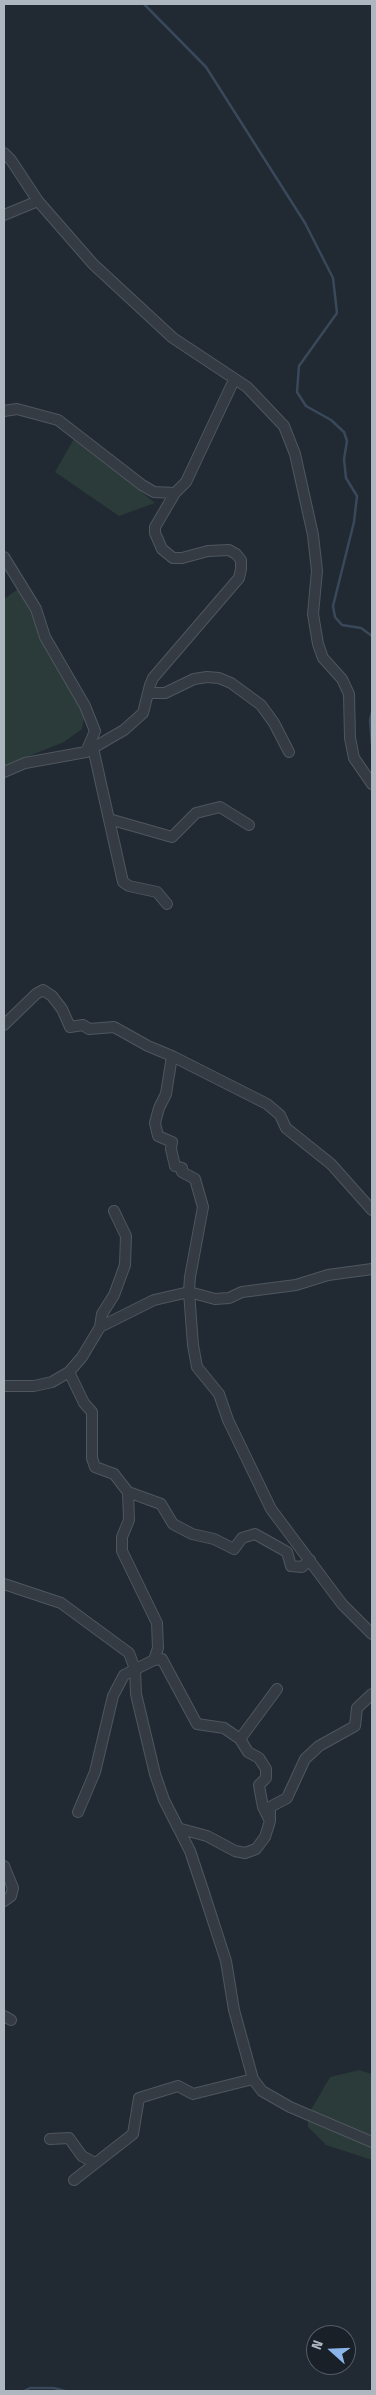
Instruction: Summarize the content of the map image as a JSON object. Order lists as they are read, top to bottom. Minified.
{"north":"left"}
